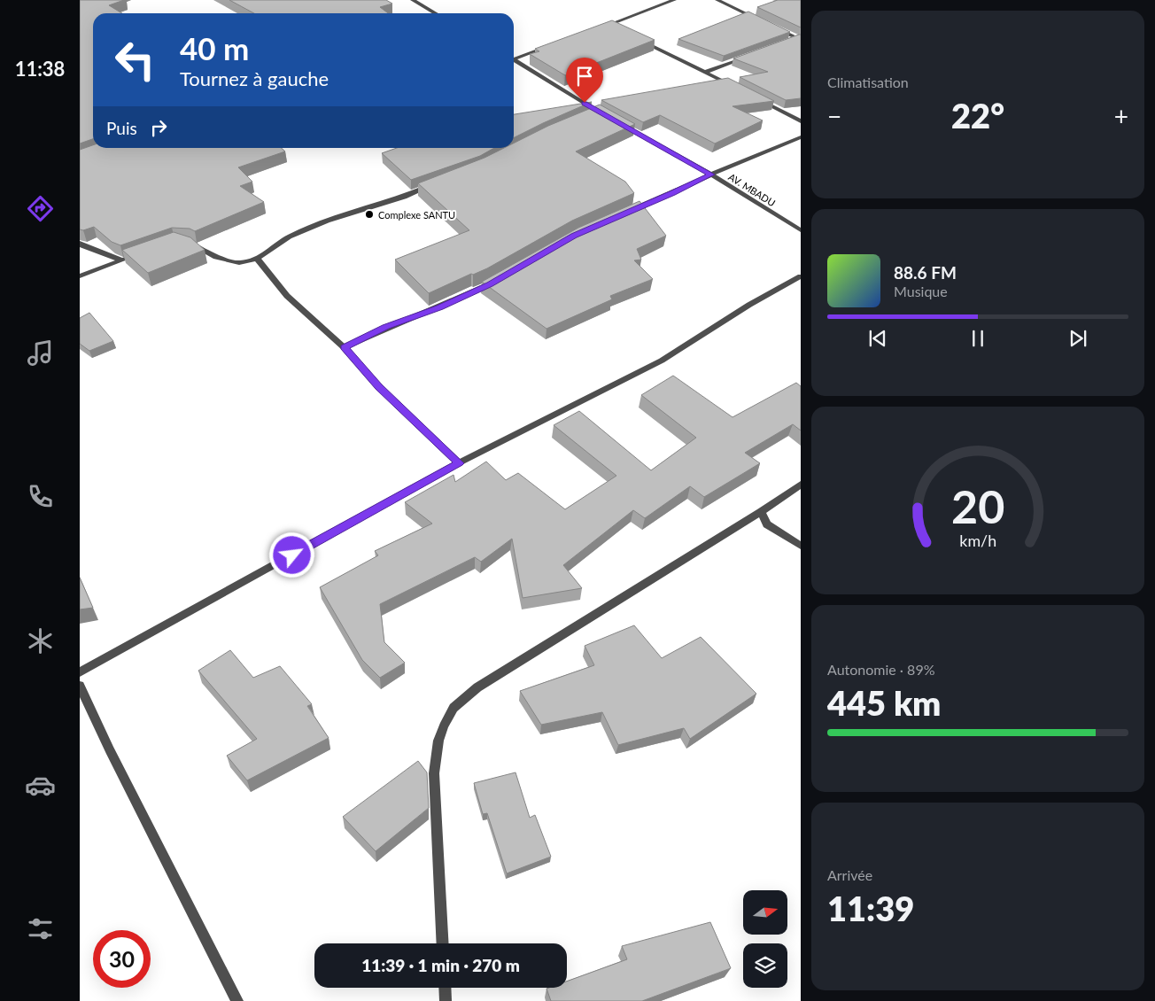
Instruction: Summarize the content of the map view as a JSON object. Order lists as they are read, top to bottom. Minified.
{"streets":{"street":["AV. MBADU"]},"places":["Complexe SANTU"],"north":"right","page":{"tabs":"11:38","tile":["Climatisation",["Autonomie · 89%","445 km"],["Arrivée","11:39"]],"turn":["40 m","Tournez à gauche"],"heat":["−","22°","+"],"then":"Puis","song":["88.6 FM","Musique"],"limit":"30","trip":"11:39 · 1 min · 270 m","gauge":["20","km/h"]}}
